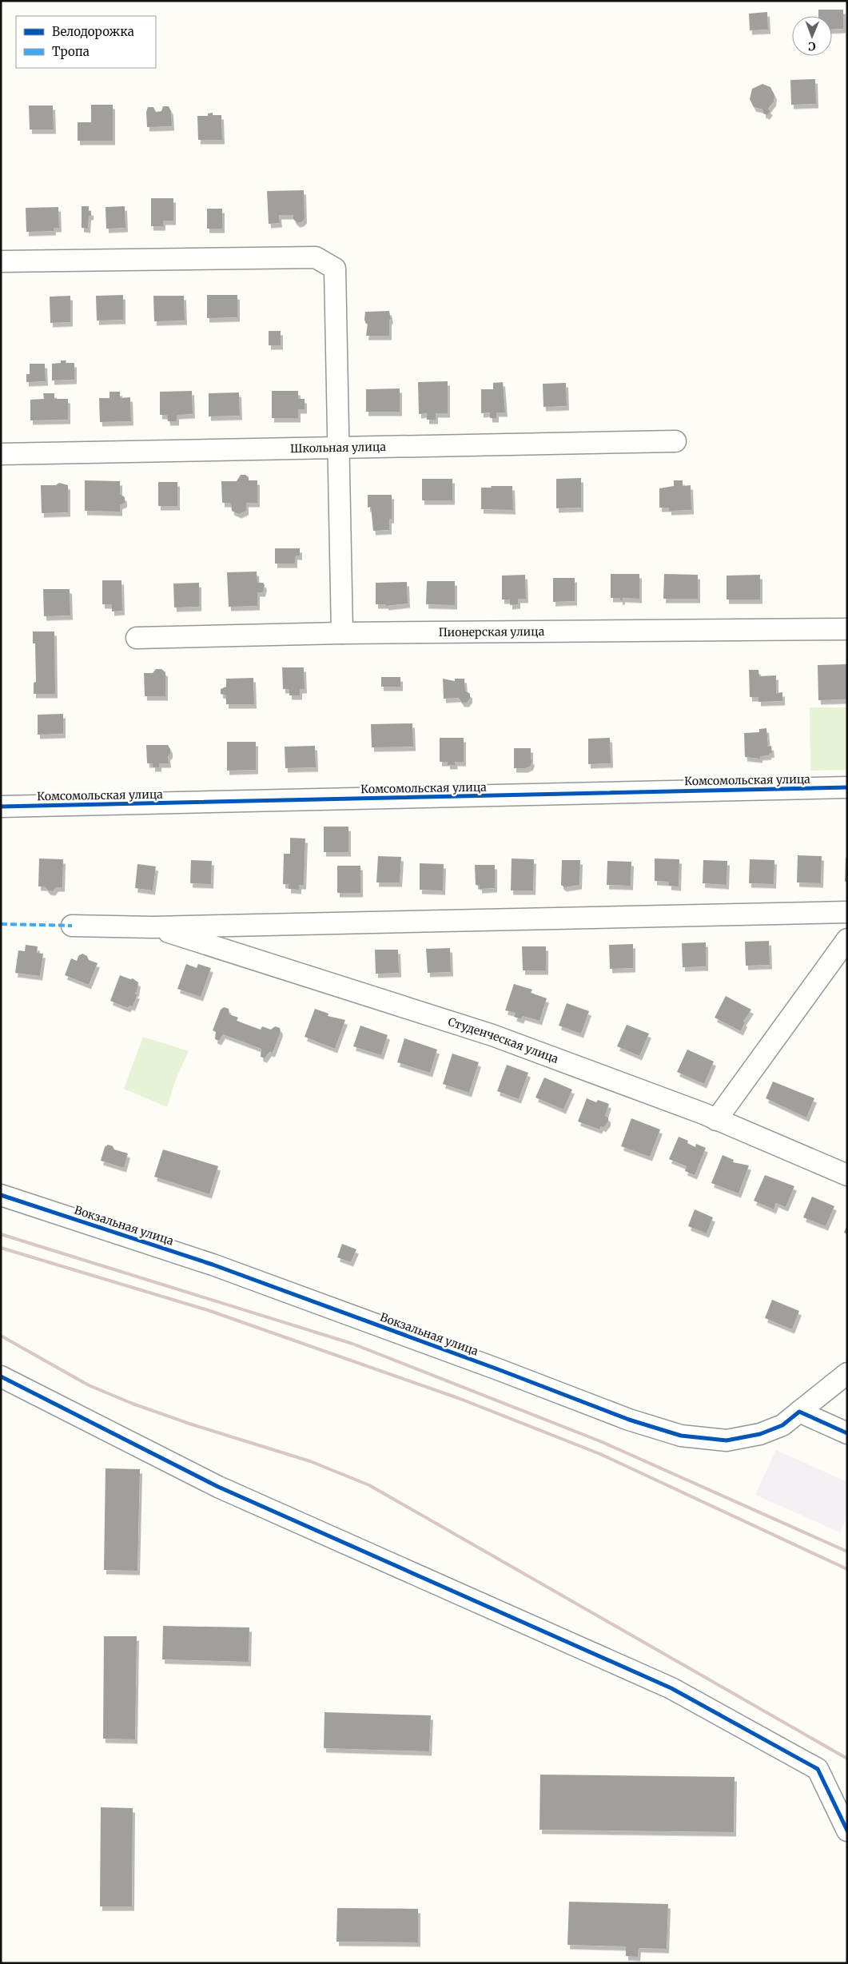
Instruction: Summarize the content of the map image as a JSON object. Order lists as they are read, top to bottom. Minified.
{"streets":{"street":["Школьная улица","Пионерская улица","Комсомольская улица","Студенческая улица","Вокзальная улица"]},"legend":["Велодорожка","Тропа"],"north":"bottom"}
